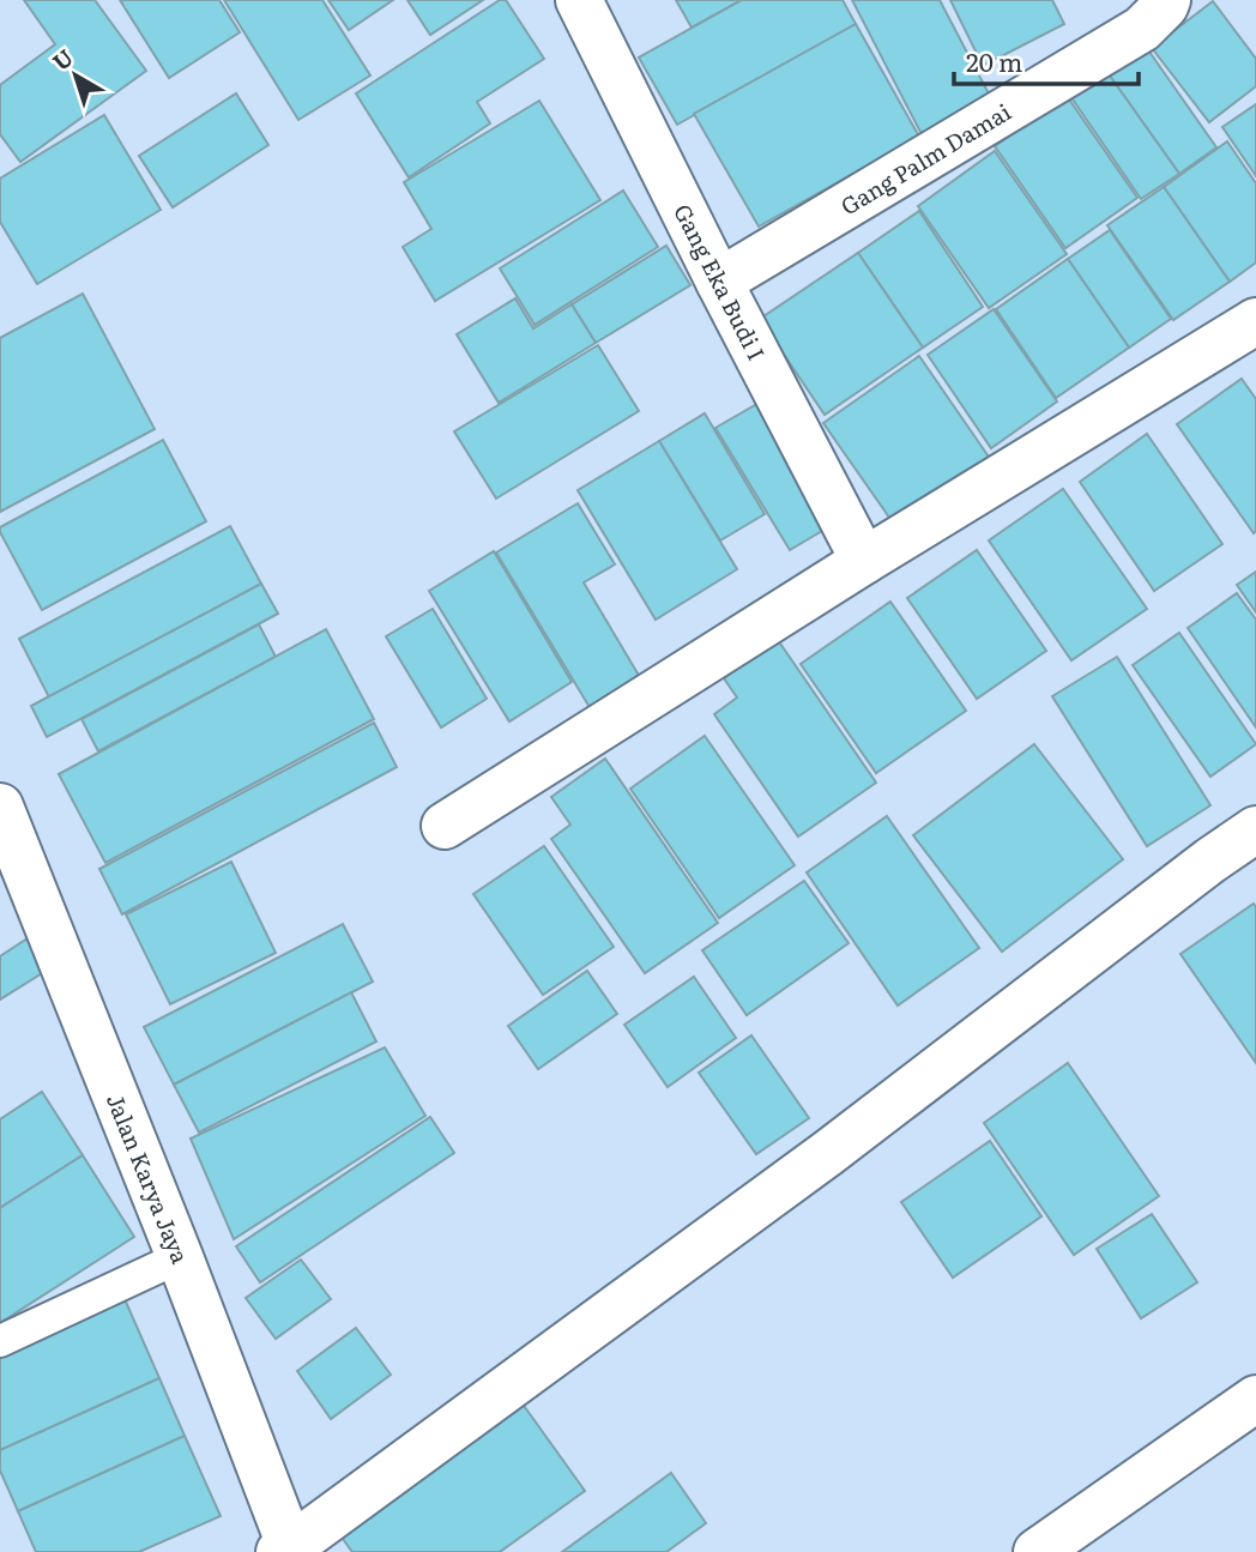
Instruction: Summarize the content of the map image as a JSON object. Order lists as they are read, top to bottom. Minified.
{"streets":{"street":["Gang Palm Damai","Gang Eka Budi I","Jalan Karya Jaya"]},"crossings":[["Gang Palm Damai","Gang Eka Budi I"]],"scale_bar":"20 m","north":"top left"}
